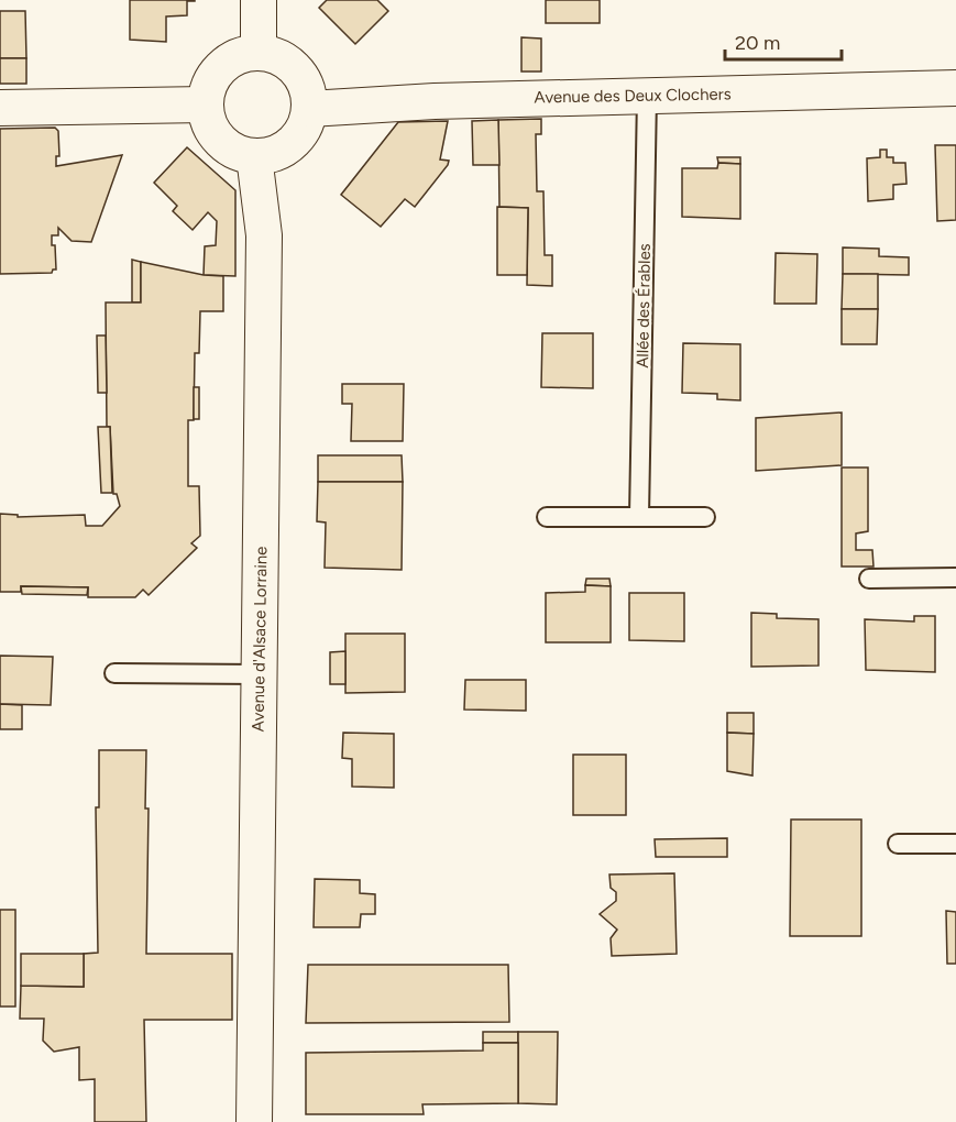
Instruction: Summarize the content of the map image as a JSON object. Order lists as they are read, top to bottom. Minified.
{"streets":{"street":["Avenue des Deux Clochers","Avenue d'Alsace Lorraine"],"lane":["Allée des Érables"]},"crossings":[["Avenue des Deux Clochers","Allée des Érables"],["Avenue des Deux Clochers","Avenue d'Alsace Lorraine"]],"scale_bar":"20 m"}
